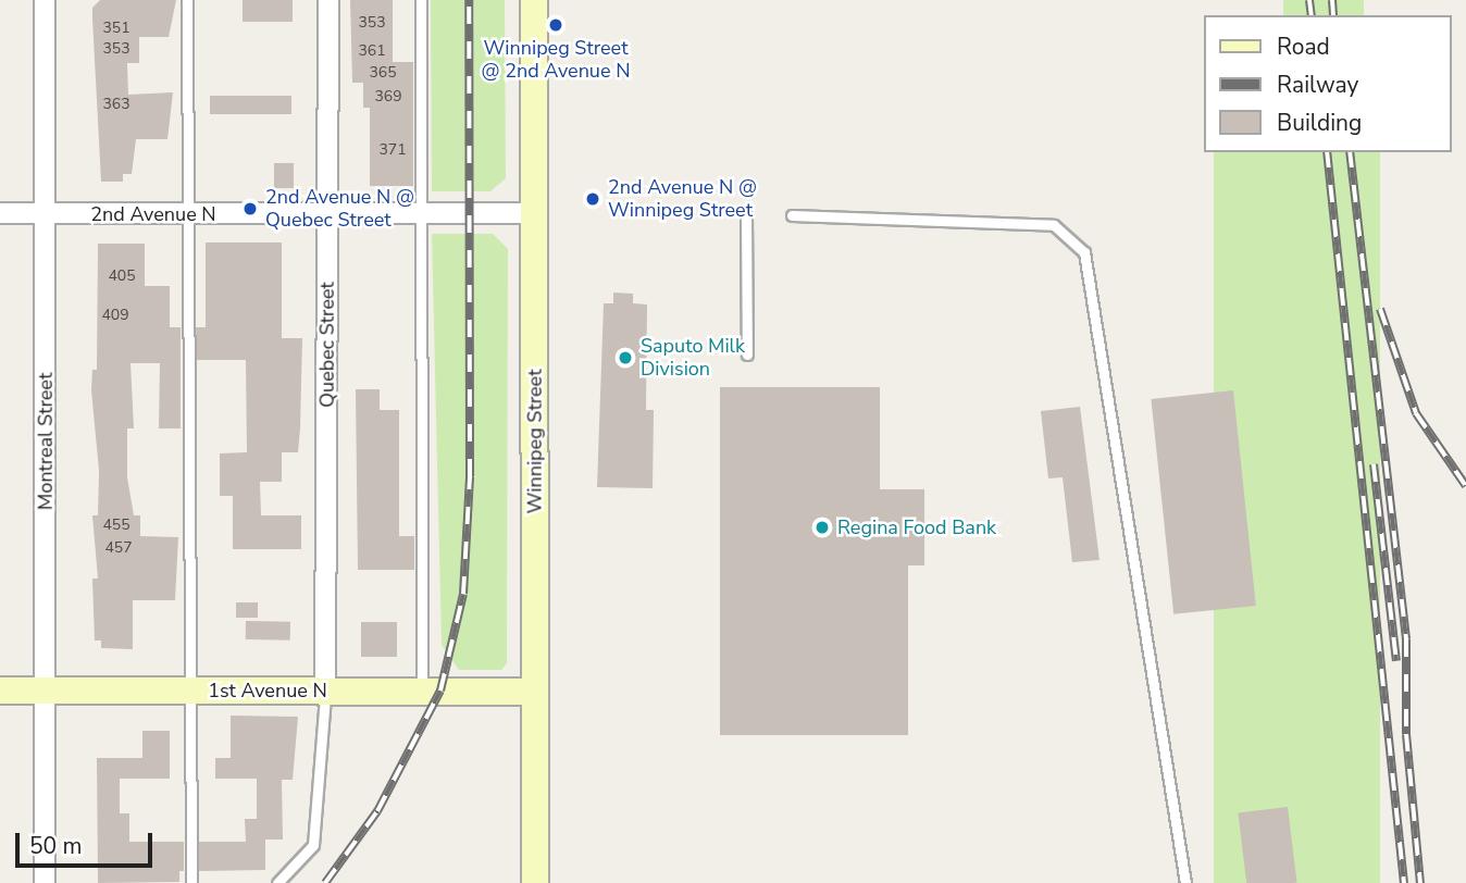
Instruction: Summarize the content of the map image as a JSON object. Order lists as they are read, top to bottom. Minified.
{"streets":{"main road":["Winnipeg Street","1st Avenue N"],"street":["2nd Avenue N","Quebec Street","Montreal Street"]},"crossings":[["2nd Avenue N","Quebec Street"],["2nd Avenue N","Montreal Street"],["2nd Avenue N","Winnipeg Street"],["Quebec Street","1st Avenue N"],["Montreal Street","1st Avenue N"],["Winnipeg Street","1st Avenue N"]],"places":["Winnipeg Street @ 2nd Avenue N","2nd Avenue N @ Winnipeg Street","2nd Avenue N @ Quebec Street","Saputo Milk Division","Regina Food Bank"],"house_numbers":["353","351","353","361","365","369","363","371","405","409","455","457"],"legend":["Road","Railway","Building"],"scale_bar":"50 m"}
